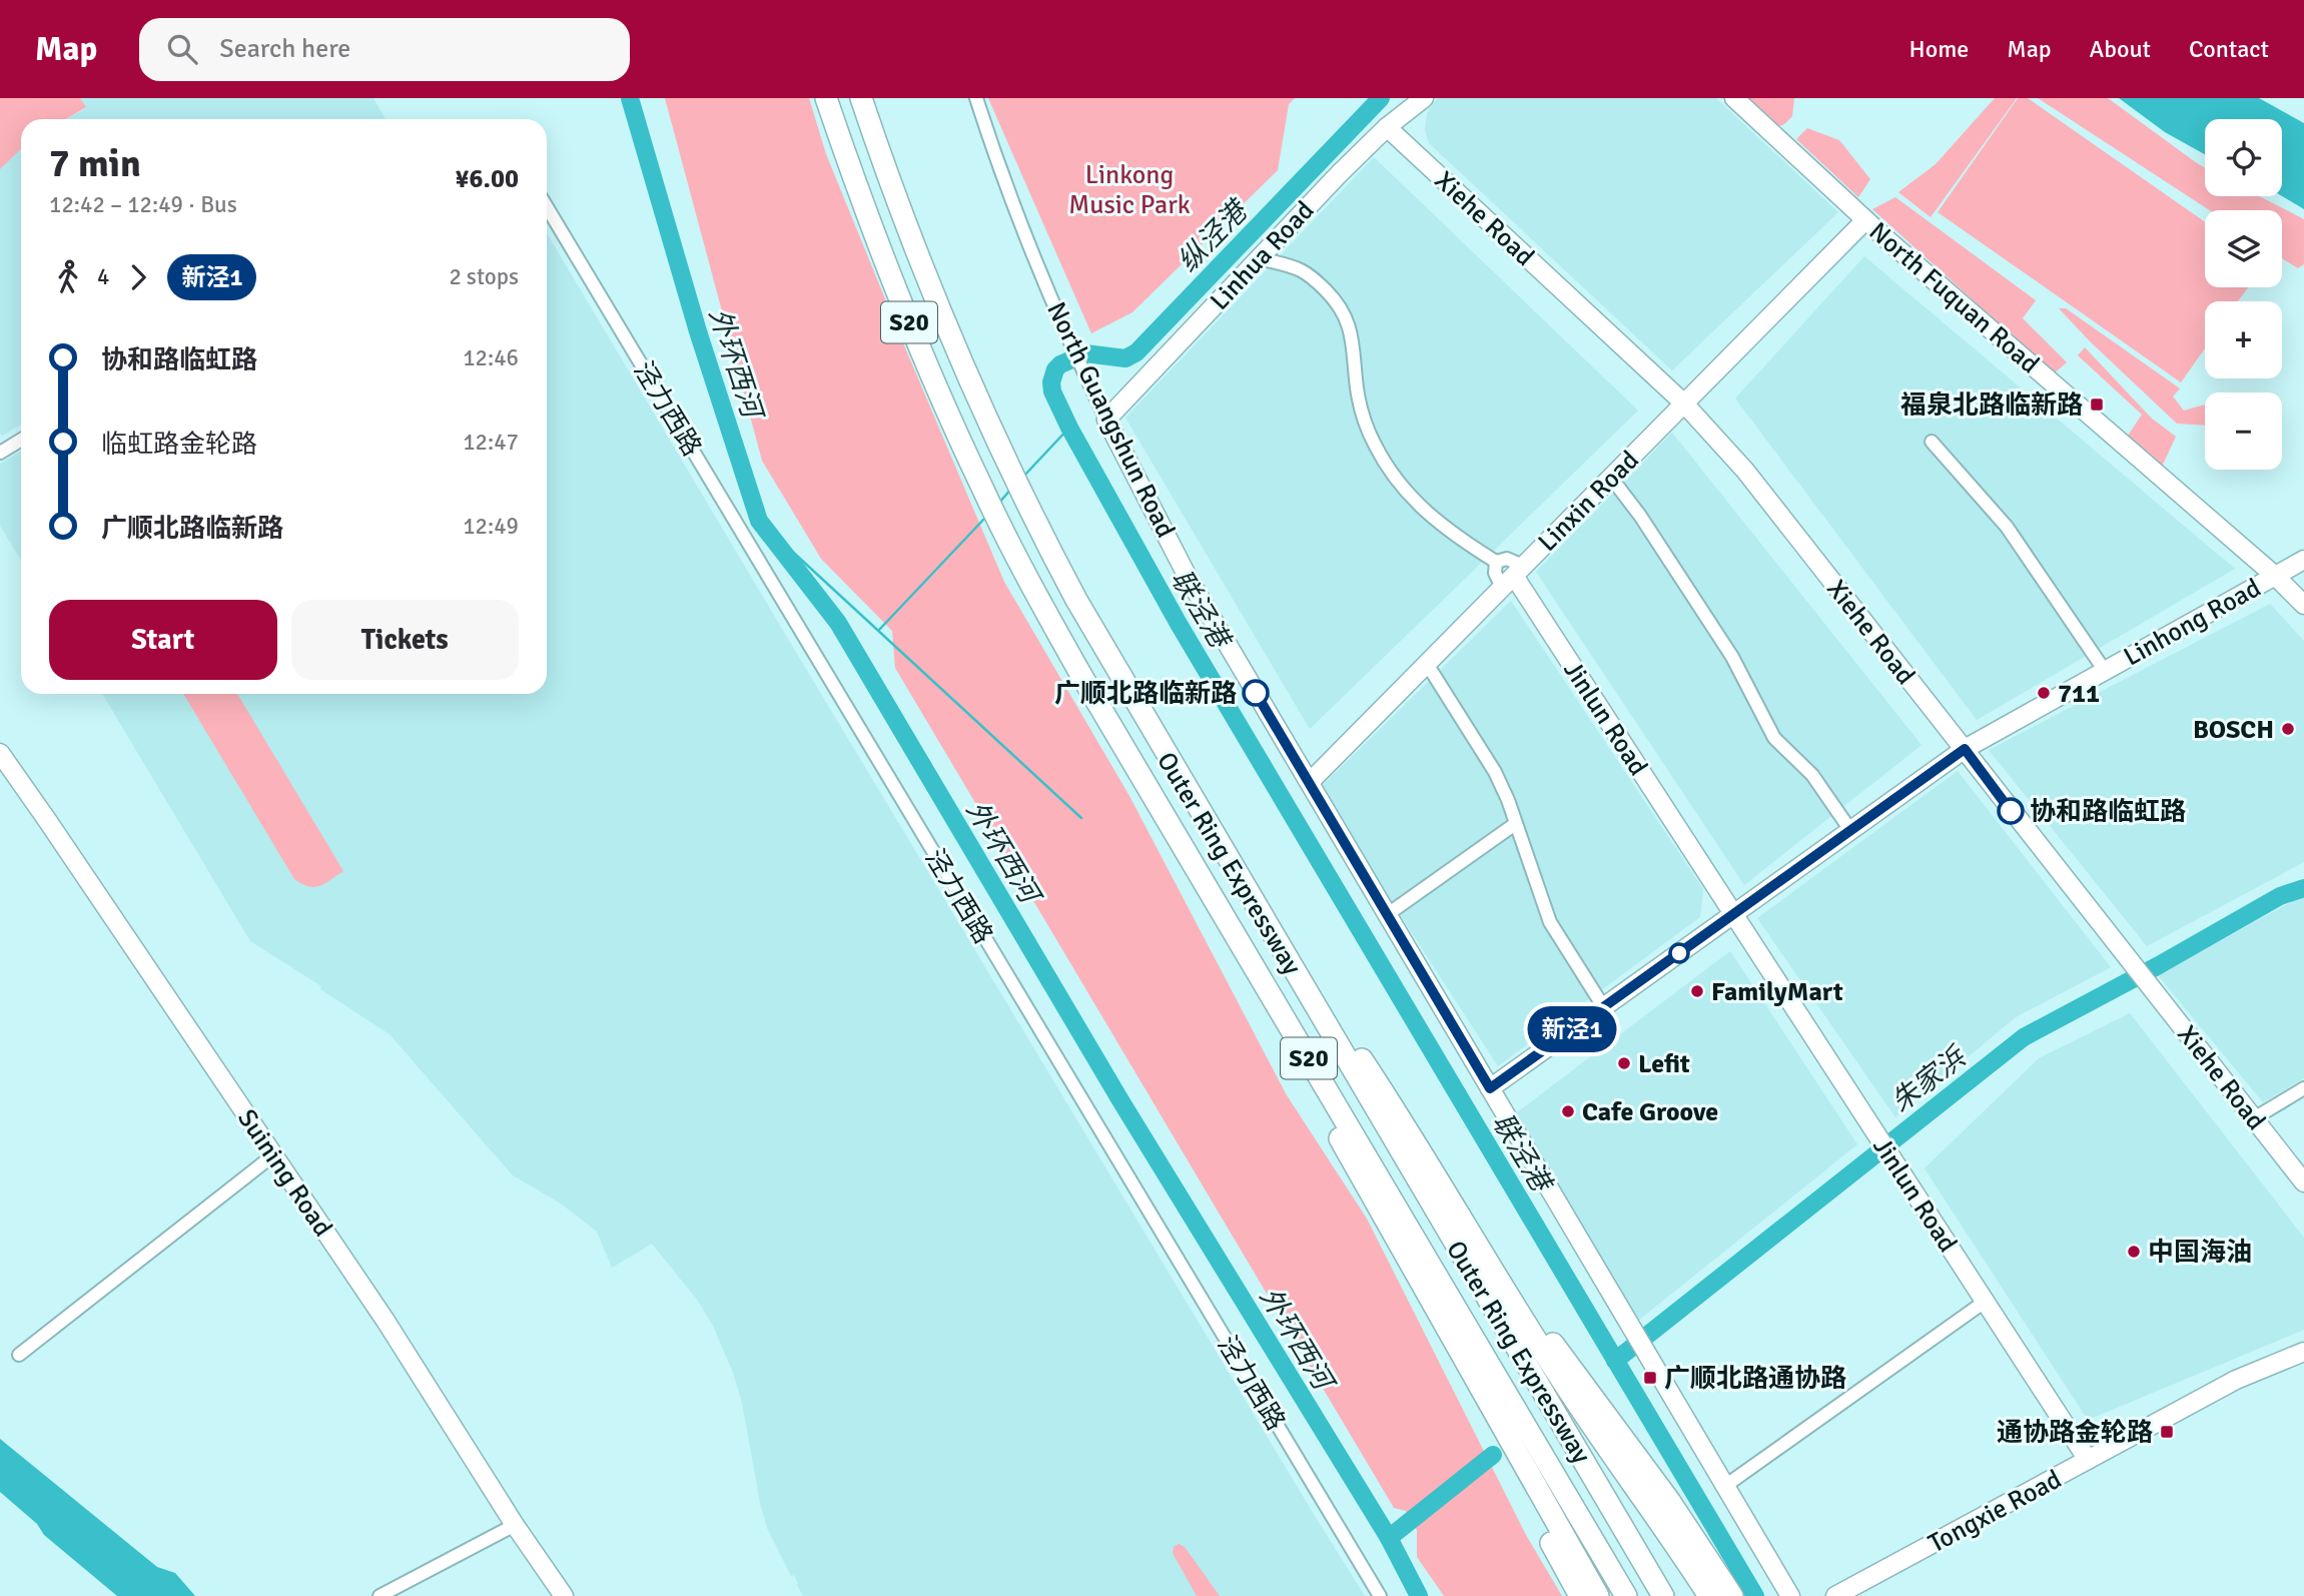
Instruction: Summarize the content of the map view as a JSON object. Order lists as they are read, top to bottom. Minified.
{"streets":{"highway":["S20","Outer Ring Expressway"],"street":["Xiehe Road","Linhua Road","North Fuquan Road","泾力西路","North Guangshun Road","Linxin Road","Linhong Road","Jinlun Road","Suining Road","Tongxie Road"]},"crossings":[["Xiehe Road","Linhua Road"],["Xiehe Road","Linxin Road"],["Xiehe Road","Linhong Road"],["Linhua Road","North Guangshun Road"],["North Fuquan Road","Linxin Road"],["North Fuquan Road","Linhong Road"],["North Guangshun Road","Linxin Road"],["North Guangshun Road","Linhong Road"],["Linxin Road","Jinlun Road"],["Linhong Road","Jinlun Road"],["Jinlun Road","Tongxie Road"]],"water":["纵泾港","外环西河","联泾港","朱家浜"],"parks":["Linkong Music Park"],"places":{"transit":["福泉北路临新路","广顺北路通协路","通协路金轮路"],"other":["广顺北路临新路","711","BOSCH","协和路临虹路","FamilyMart","Lefit","Cafe Groove","中国海油"]},"lines":["bus line 新泾1"],"page":{"header":"Map","search":"Search here","nav":["Home","Map","About","Contact"],"on_map":"新泾1","map_buttons":["+","−"],"heading":["7 min","12:42 – 12:49 · Bus","¥6.00"],"legs":["4","新泾1","2 stops"],"list":[{"name":"协和路临虹路","value":"12:46"},{"name":"临虹路金轮路","value":"12:47"},{"name":"广顺北路临新路","value":"12:49"}],"buttons":["Start","Tickets"]}}
